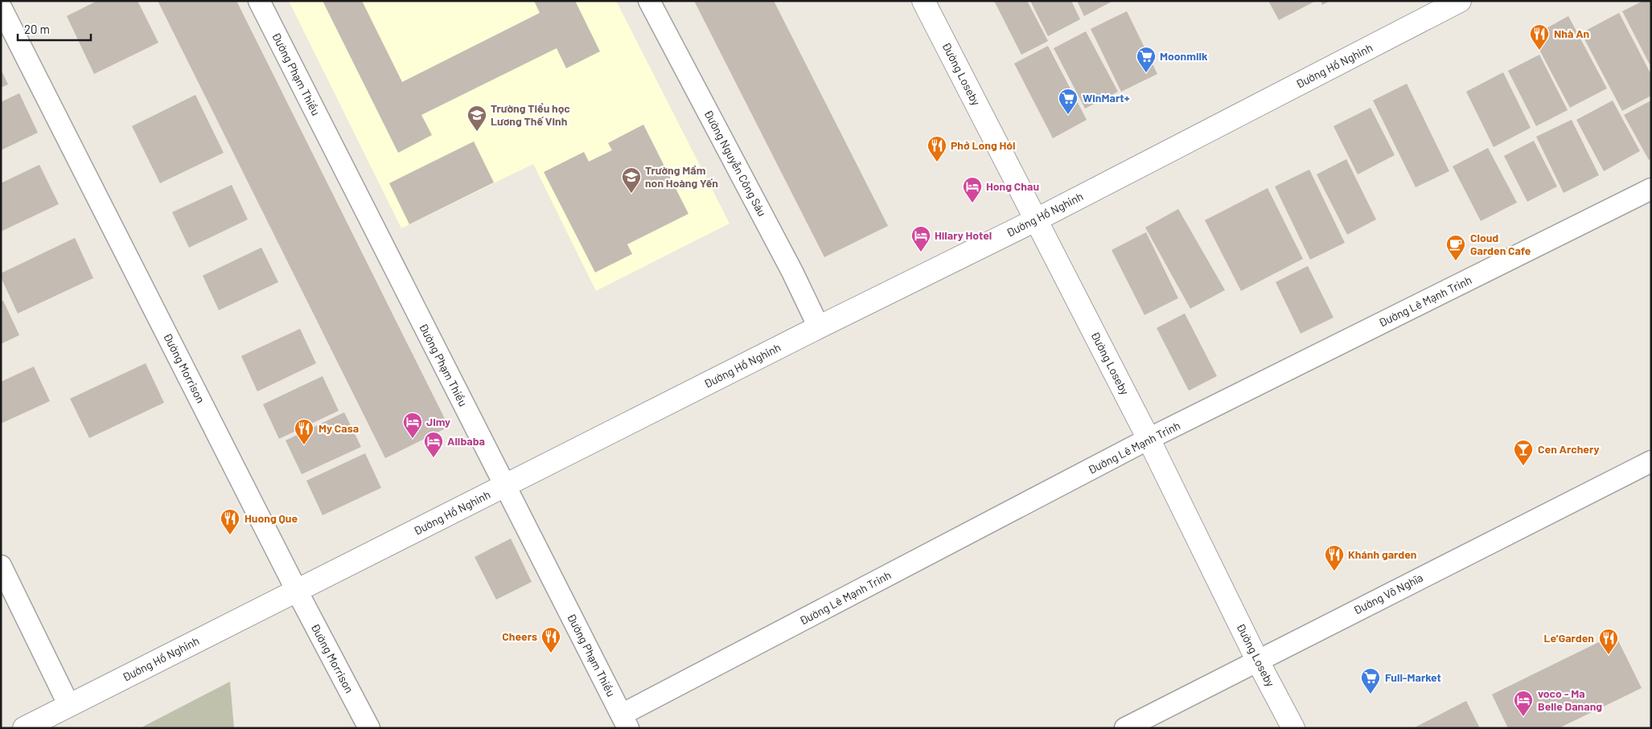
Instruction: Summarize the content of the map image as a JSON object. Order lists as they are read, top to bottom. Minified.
{"streets":{"street":["Đường Hồ Nghinh","Đường Phạm Thiều","Đường Loseby","Đường Nguyễn Công Sáu","Đường Lê Mạnh Trinh","Đường Morrison","Đường Võ Nghĩa"]},"crossings":[["Đường Hồ Nghinh","Đường Phạm Thiều"],["Đường Hồ Nghinh","Đường Loseby"],["Đường Hồ Nghinh","Đường Nguyễn Công Sáu"],["Đường Hồ Nghinh","Đường Morrison"],["Đường Phạm Thiều","Đường Lê Mạnh Trinh"],["Đường Loseby","Đường Lê Mạnh Trinh"],["Đường Loseby","Đường Võ Nghĩa"]],"places":{"restaurant":["Nhà An","Phở Long Hói","My Casa","Huong Que","Khánh garden","Cheers","Le’Garden"],"supermarket":["Moonmilk","WinMart+","Full-Market"],"school or university":["Trường Tiểu học Lương Thế Vinh","Trường Mầm non Hoàng Yến"],"hotel":["Hong Chau","Hilary Hotel","Jimy","Alibaba","voco - Ma Belle Danang"],"cafe":["Cloud Garden Cafe"],"bar":["Cen Archery"]},"scale_bar":"20 m"}
